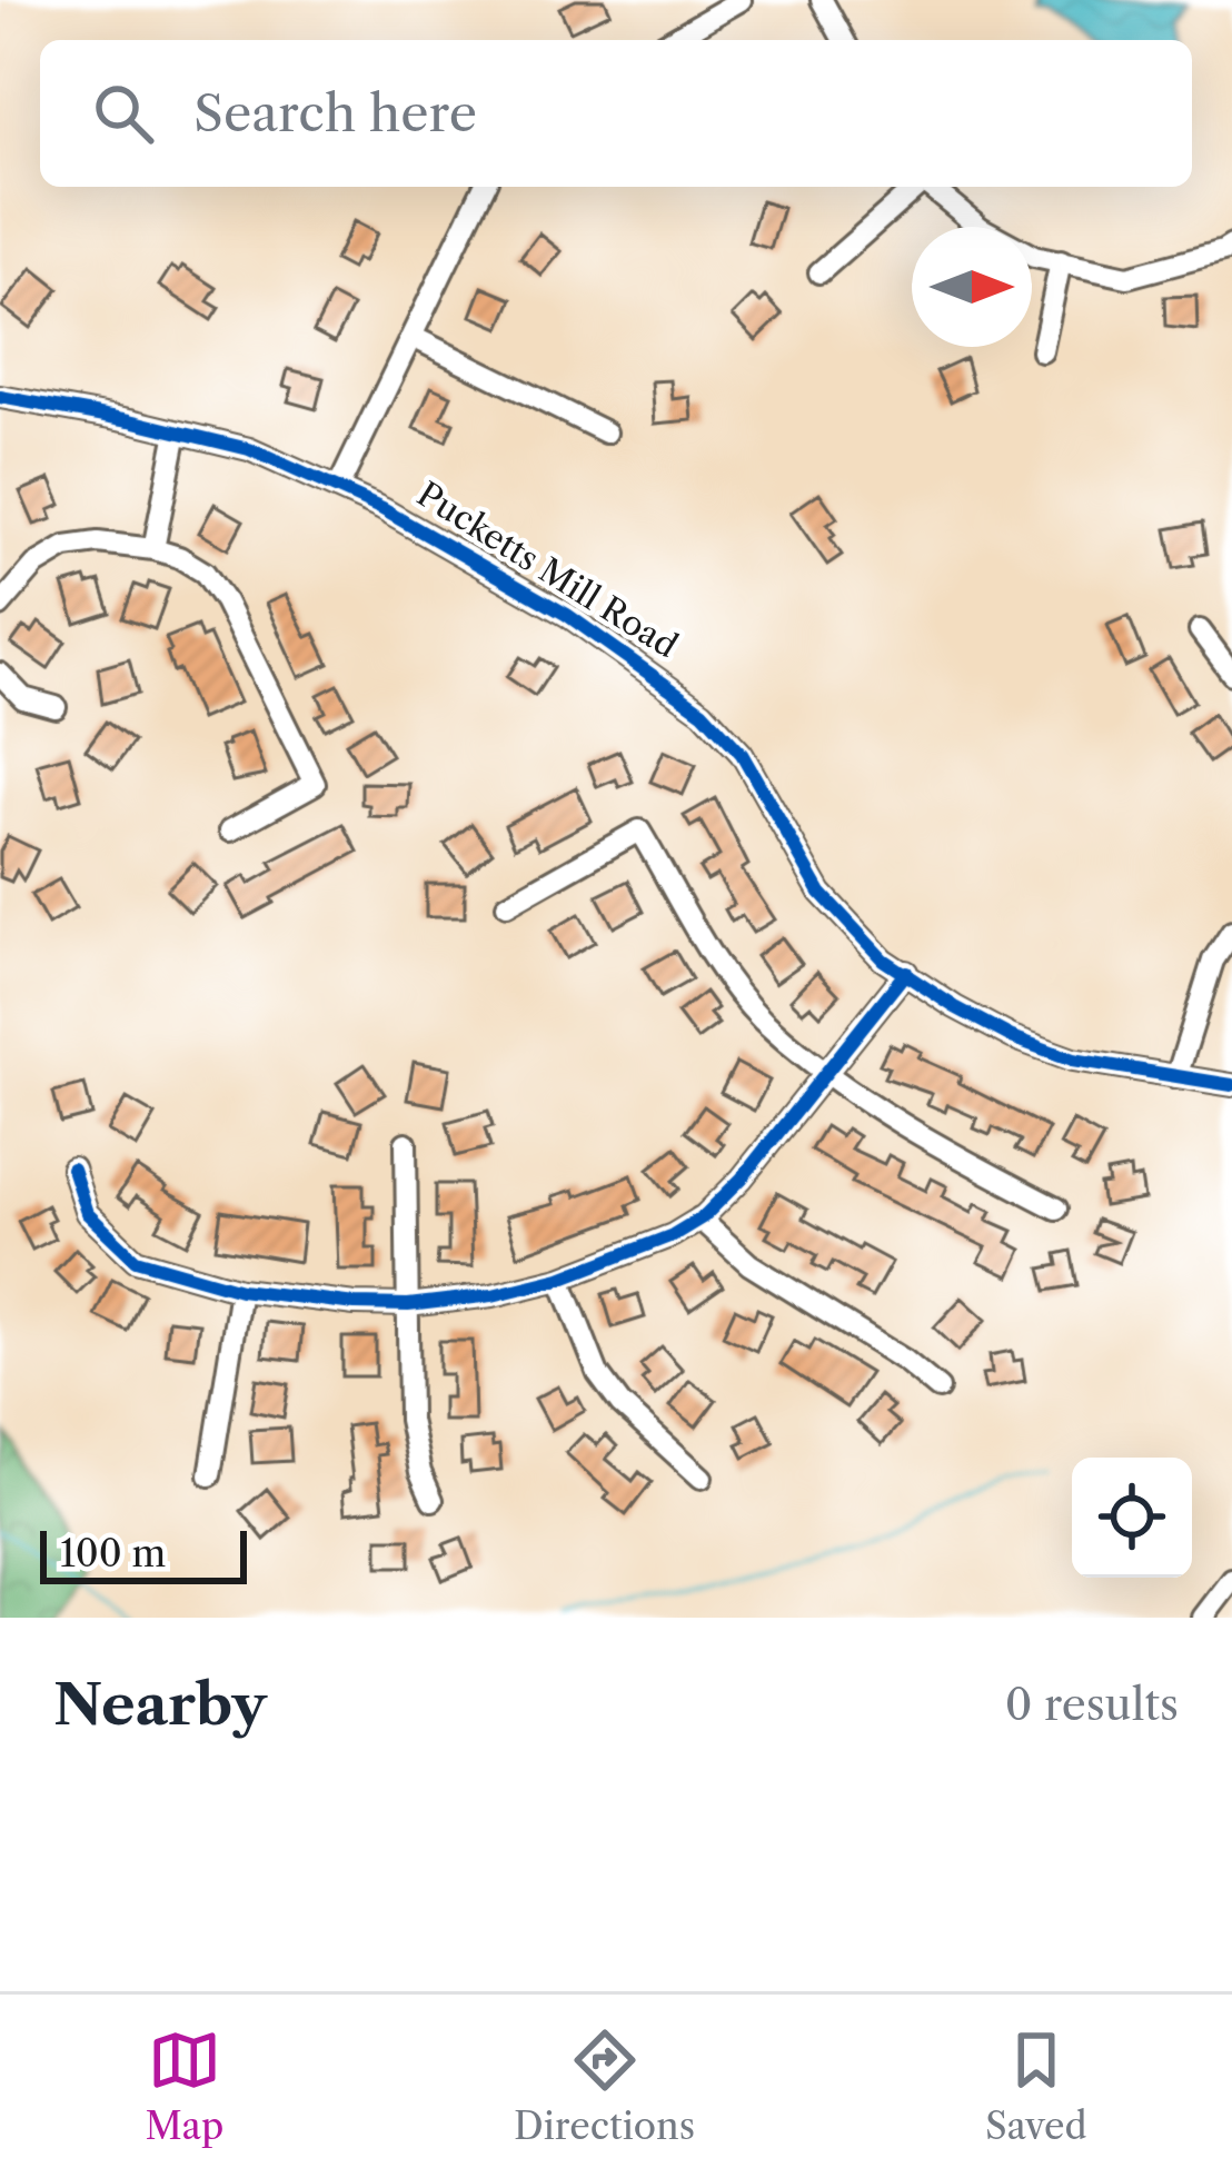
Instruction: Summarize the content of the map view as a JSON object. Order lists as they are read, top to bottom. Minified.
{"streets":{"street":["Pucketts Mill Road"]},"scale_bar":"100 m","north":"right","page":{"search":"Search here","scale":"100 m","heading":["Nearby","0 results"],"nav":["Map","Directions","Saved"]}}
